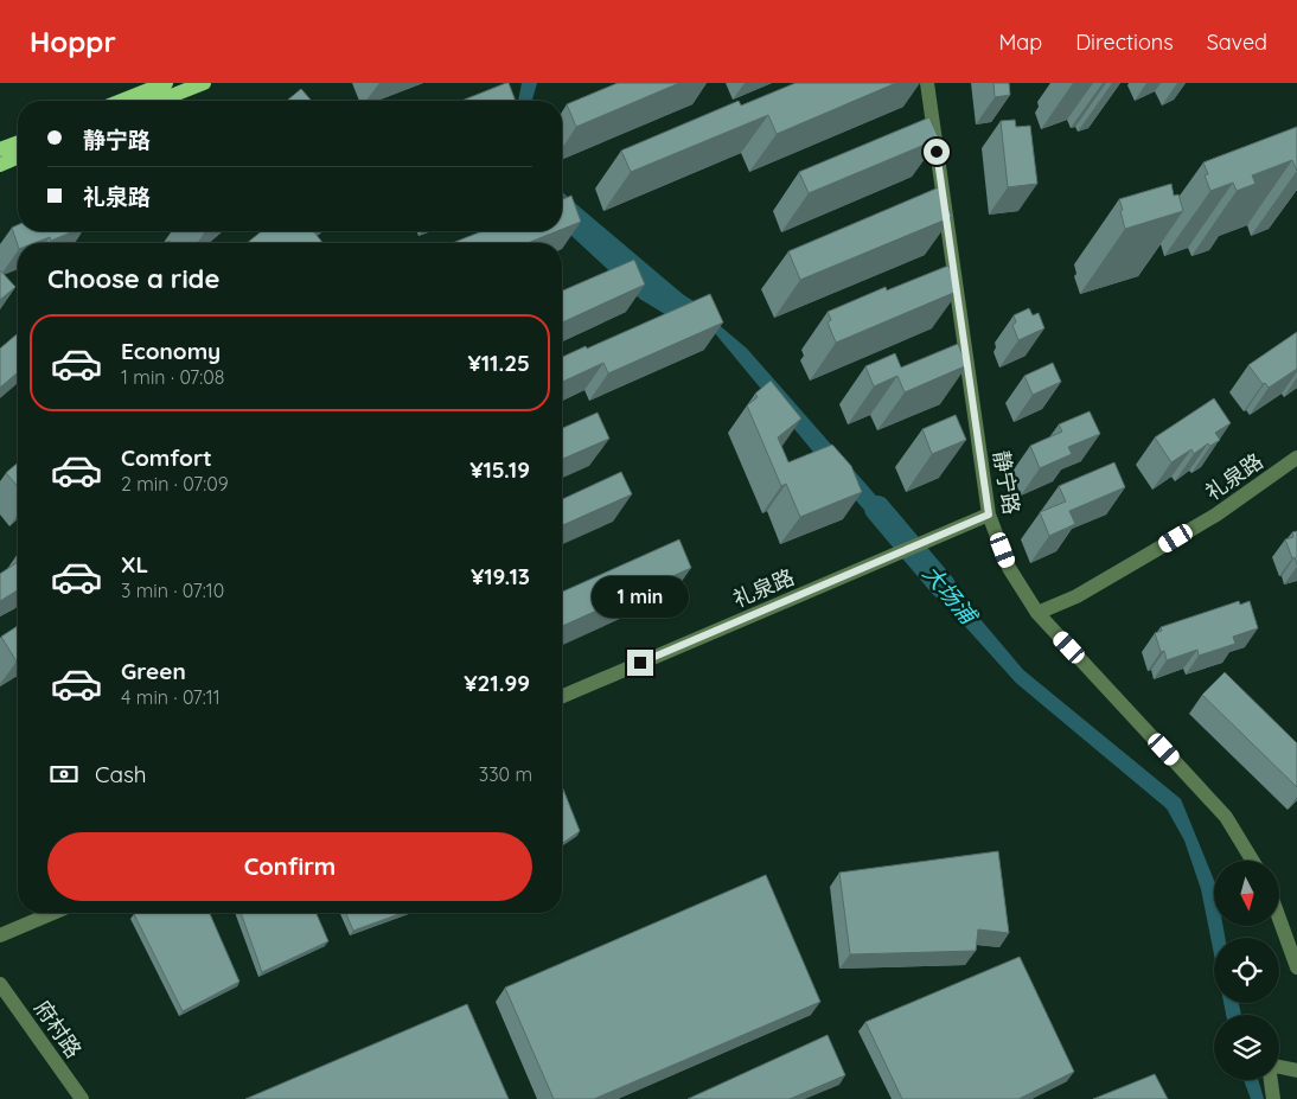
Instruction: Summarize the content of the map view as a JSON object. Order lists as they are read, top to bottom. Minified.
{"streets":{"street":["礼泉路","静宁路","府村路"]},"crossings":[["礼泉路","静宁路"]],"water":["大场浦"],"north":"bottom","page":{"header":"Hoppr","nav":["Map","Directions","Saved"],"banner":["静宁路","礼泉路"],"heading":"Choose a ride","list":[{"name":"Economy","note":"1 min · 07:08","value":"¥11.25"},{"name":"Comfort","note":"2 min · 07:09","value":"¥15.19"},{"name":"XL","note":"3 min · 07:10","value":"¥19.13"},{"name":"Green","note":"4 min · 07:11","value":"¥21.99"}],"bubble":"1 min","pay":["Cash","330 m"],"buttons":"Confirm"}}
